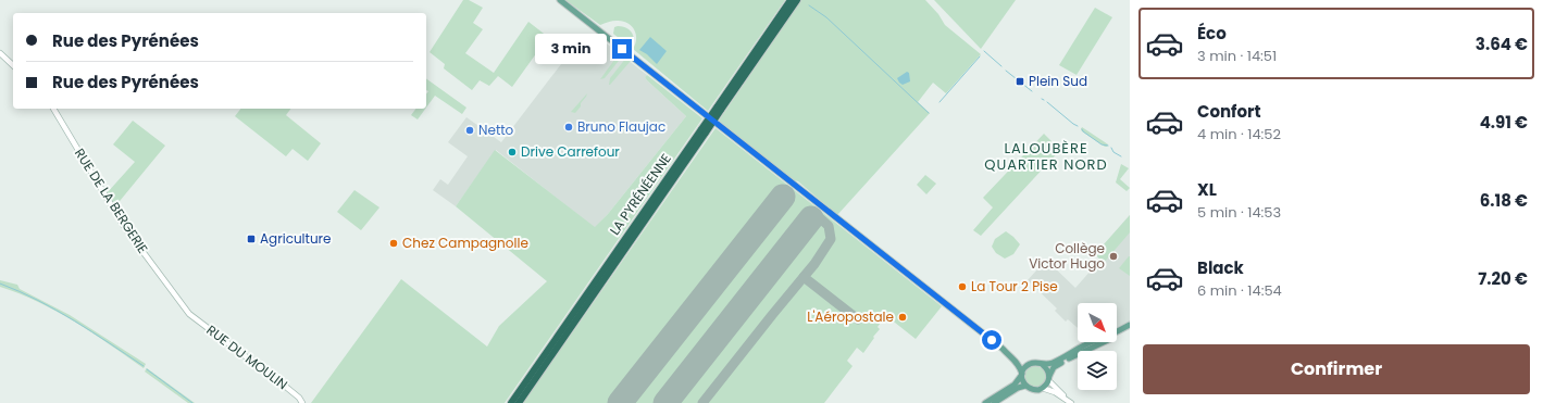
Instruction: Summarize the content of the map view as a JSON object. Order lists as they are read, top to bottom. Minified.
{"streets":{"highway":["LA PYRÉNÉENNE"],"street":["RUE DE LA BERGERIE","RUE DU MOULIN"]},"crossings":[["RUE DE LA BERGERIE","RUE DU MOULIN"]],"districts":["LALOUBÈRE QUARTIER NORD"],"places":{"transit":["Plein Sud","Agriculture"],"other":["Bruno Flaujac","Netto","Drive Carrefour","Chez Campagnolle","Collège Victor Hugo","La Tour 2 Pise","L'Aéropostale"]},"north":"bottom right","page":{"list":[{"name":"Éco","note":"3 min · 14:51","value":"3.64 €"},{"name":"Confort","note":"4 min · 14:52","value":"4.91 €"},{"name":"XL","note":"5 min · 14:53","value":"6.18 €"},{"name":"Black","note":"6 min · 14:54","value":"7.20 €"}],"banner":["Rue des Pyrénées","Rue des Pyrénées"],"bubble":"3 min","buttons":"Confirmer"}}
